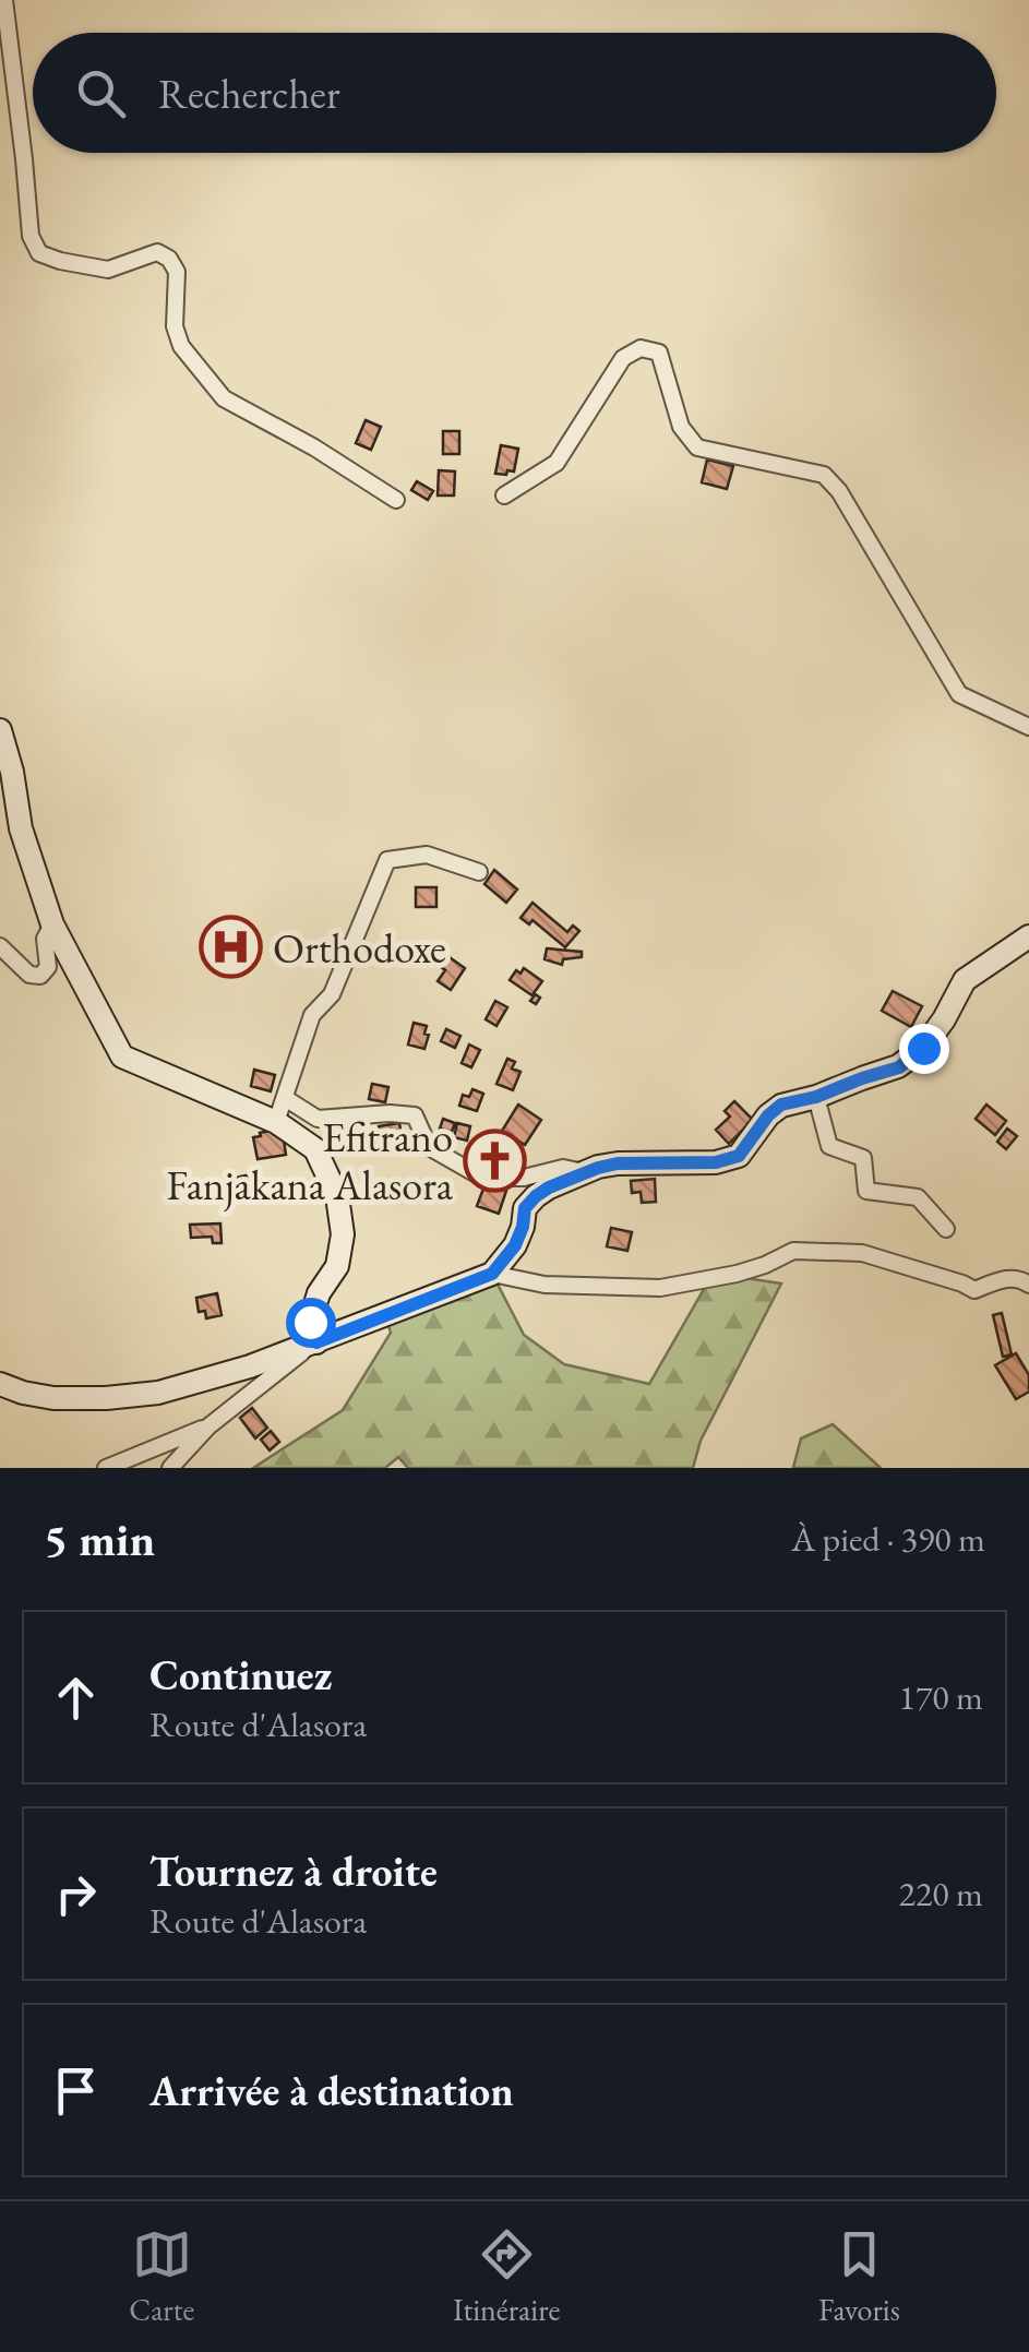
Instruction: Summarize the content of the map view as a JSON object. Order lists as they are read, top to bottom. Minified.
{"places":{"hospital":["Orthodoxe"],"church":["Efitrano Fanjakana Alasora"]},"page":{"search":"Rechercher","heading":["5 min","À pied · 390 m"],"list":[["Continuez","Route d'Alasora","170 m"],["Tournez à droite","Route d'Alasora","220 m"],"Arrivée à destination"],"nav":["Carte","Itinéraire","Favoris"]}}
